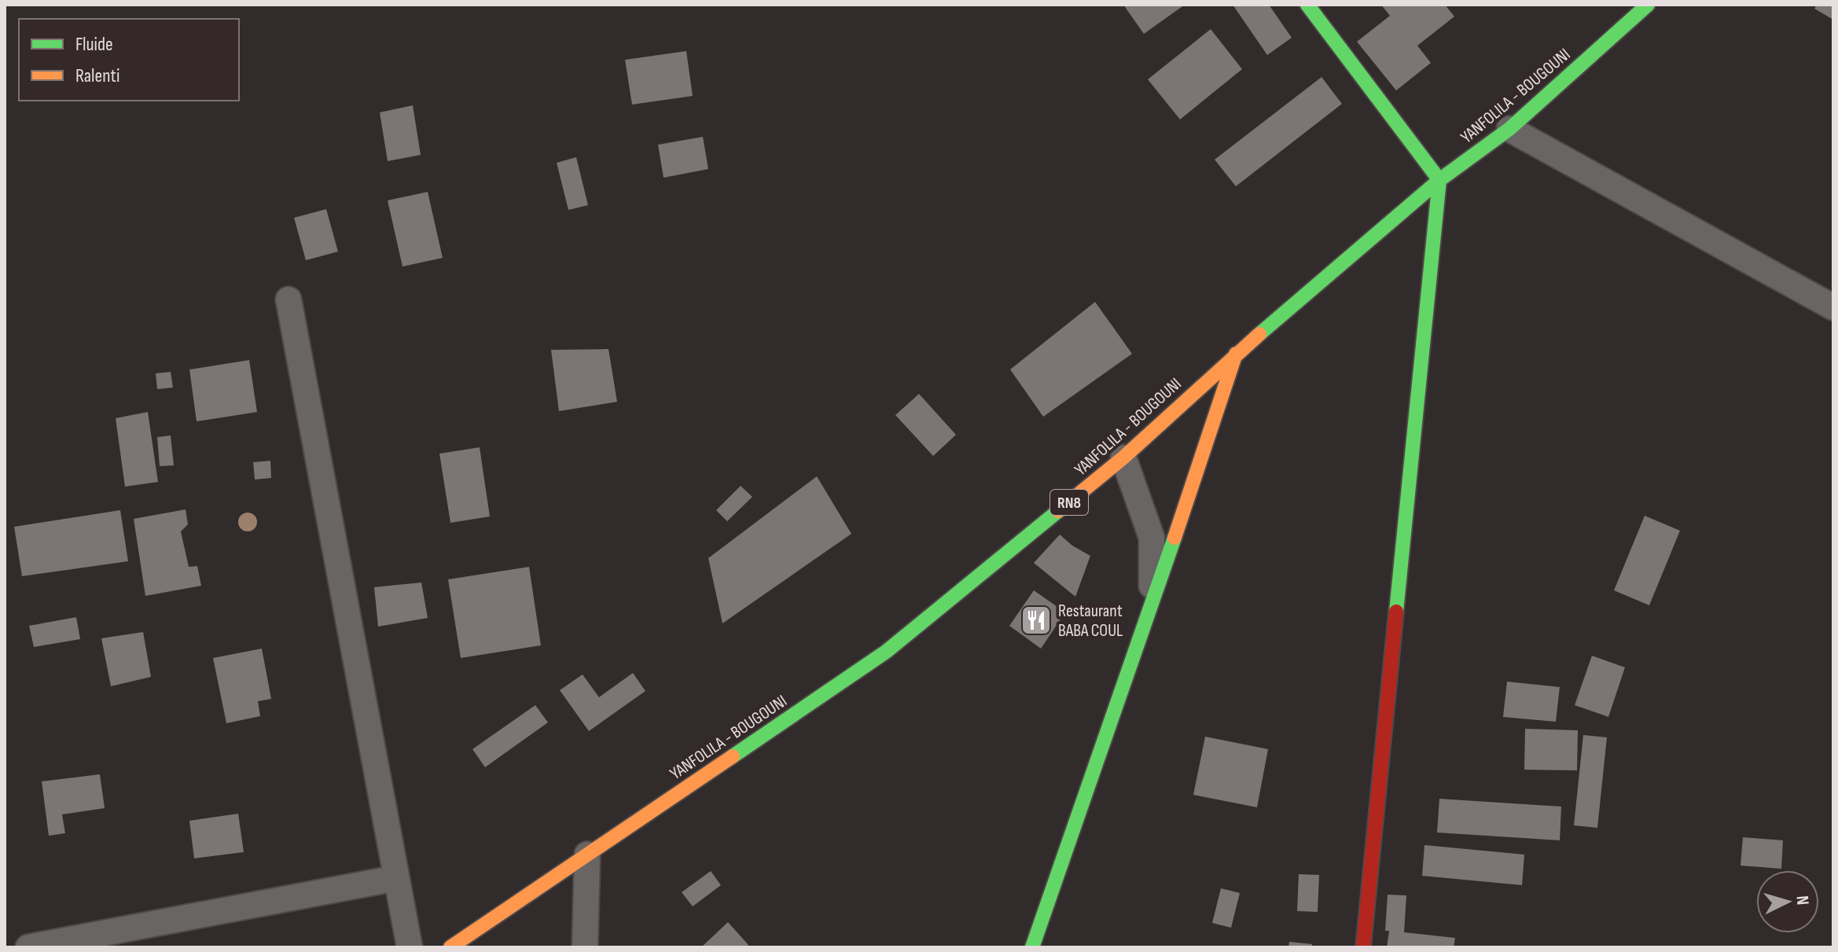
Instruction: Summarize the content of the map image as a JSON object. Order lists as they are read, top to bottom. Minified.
{"streets":{"street":["YANFOLILA - BOUGOUNI","RN8"]},"places":{"restaurant":["Restaurant BABA COUL"]},"legend":["Fluide","Ralenti"],"north":"right"}
